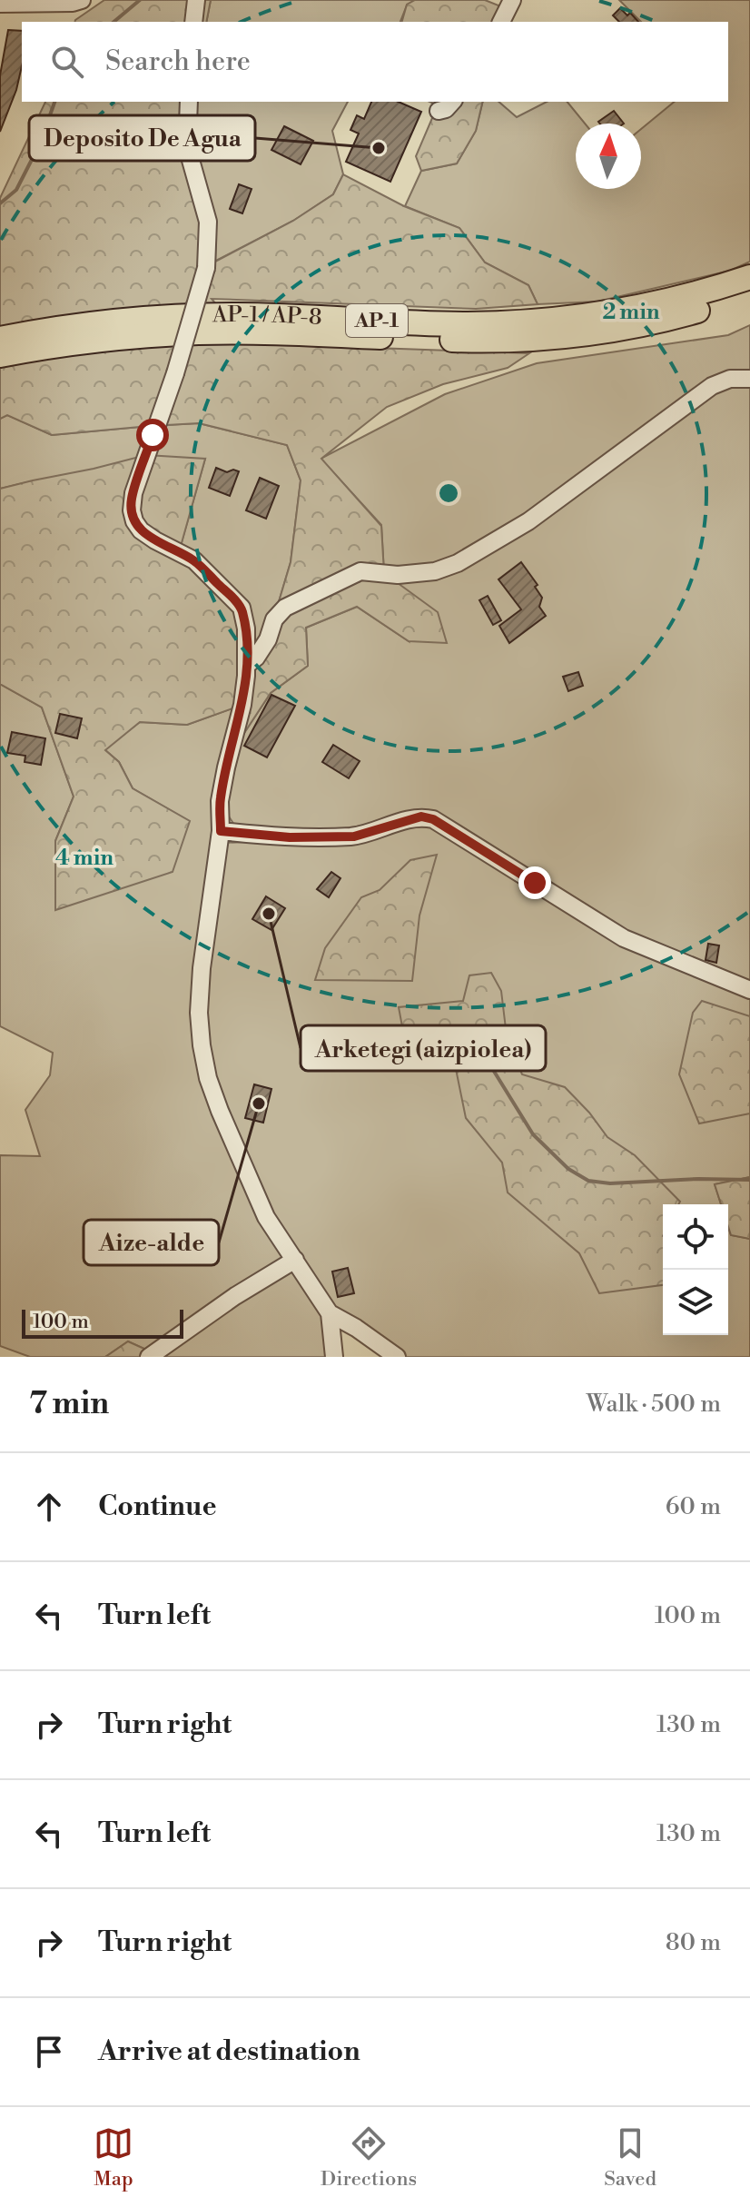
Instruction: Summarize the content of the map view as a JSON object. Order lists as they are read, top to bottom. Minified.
{"streets":{"highway":["AP-1 / AP-8","AP-1"]},"places":["Deposito De Agua","Arketegi (aizpiolea)","Aize-alde"],"scale_bar":"100 m","north":"top","page":{"search":"Search here","scale":"100 m","heading":["7 min","Walk · 500 m"],"list":[["Continue","60 m"],["Turn left","100 m"],["Turn right","130 m"],["Turn left","130 m"],["Turn right","80 m"],"Arrive at destination"],"nav":["Map","Directions","Saved"]},"rings":["2 min","4 min"]}
